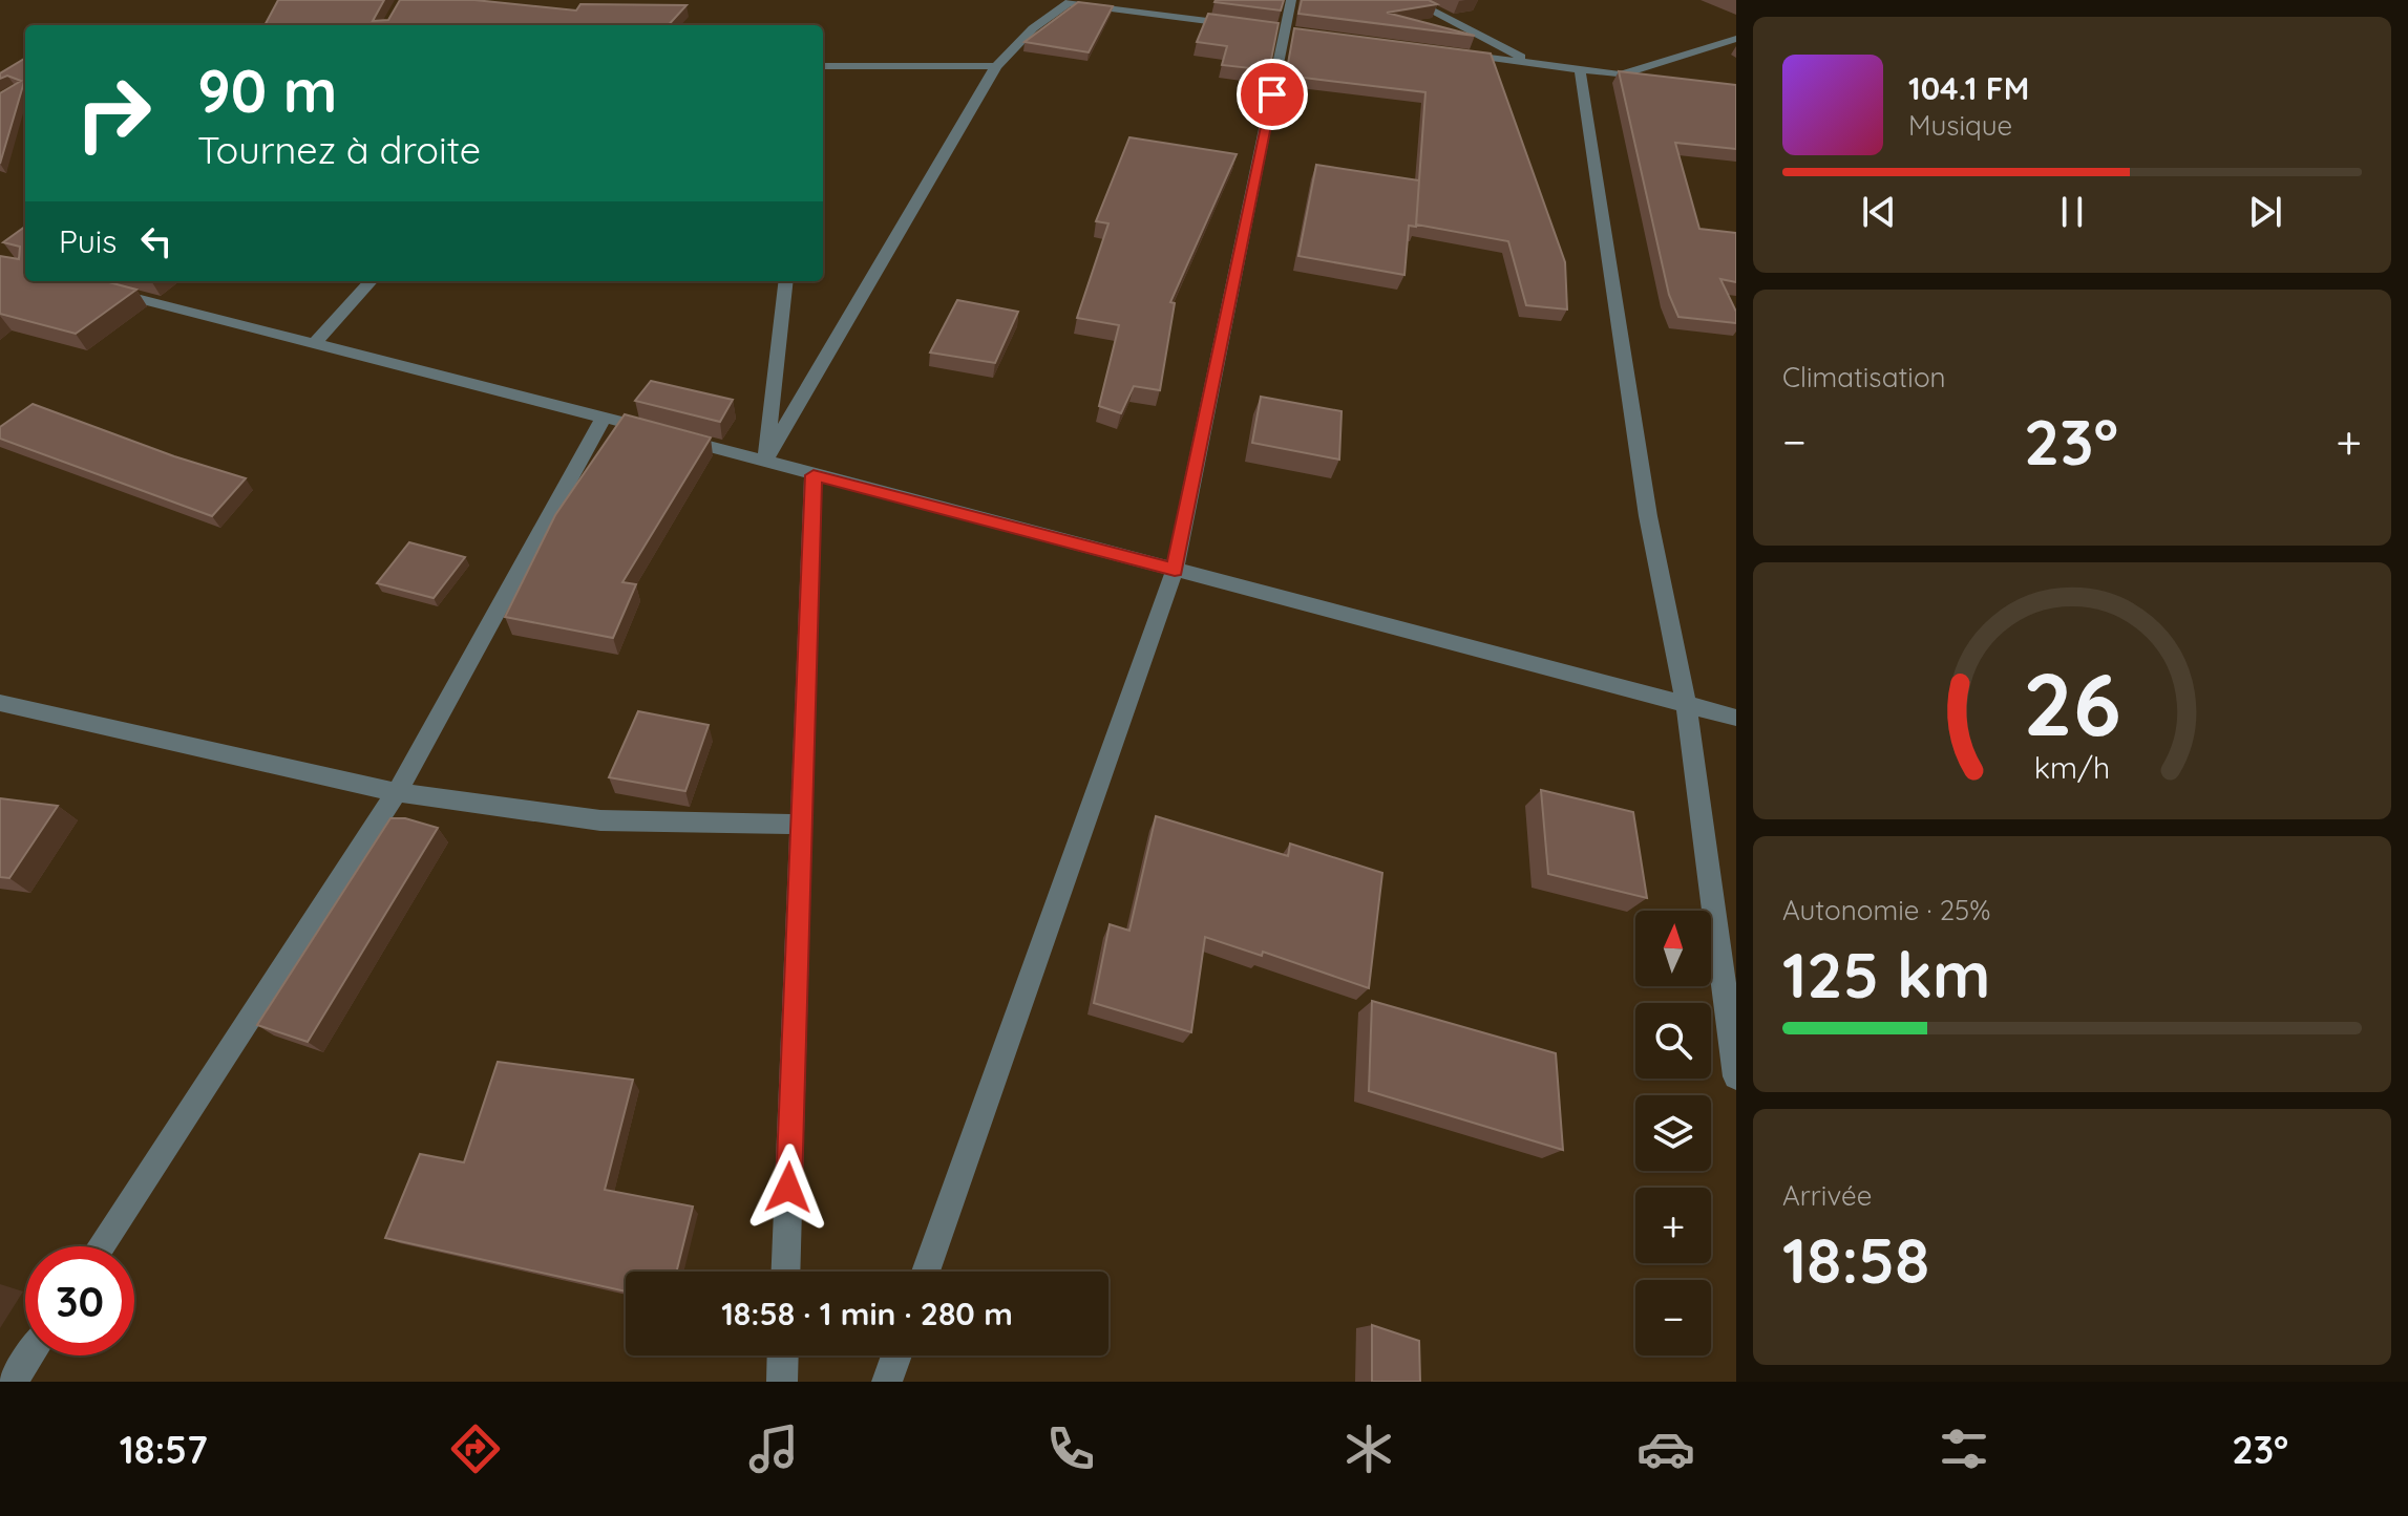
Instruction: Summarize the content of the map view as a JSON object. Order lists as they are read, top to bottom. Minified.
{"north":"top","page":{"turn":["90 m","Tournez à droite"],"song":["104.1 FM","Musique"],"then":"Puis","tile":["Climatisation",["Autonomie · 25%","125 km"],["Arrivée","18:58"]],"heat":["−","23°","+"],"map_buttons":["+","−"],"limit":"30","trip":"18:58 · 1 min · 280 m","tabs":["18:57","23°"],"gauge":["26","km/h"]}}
